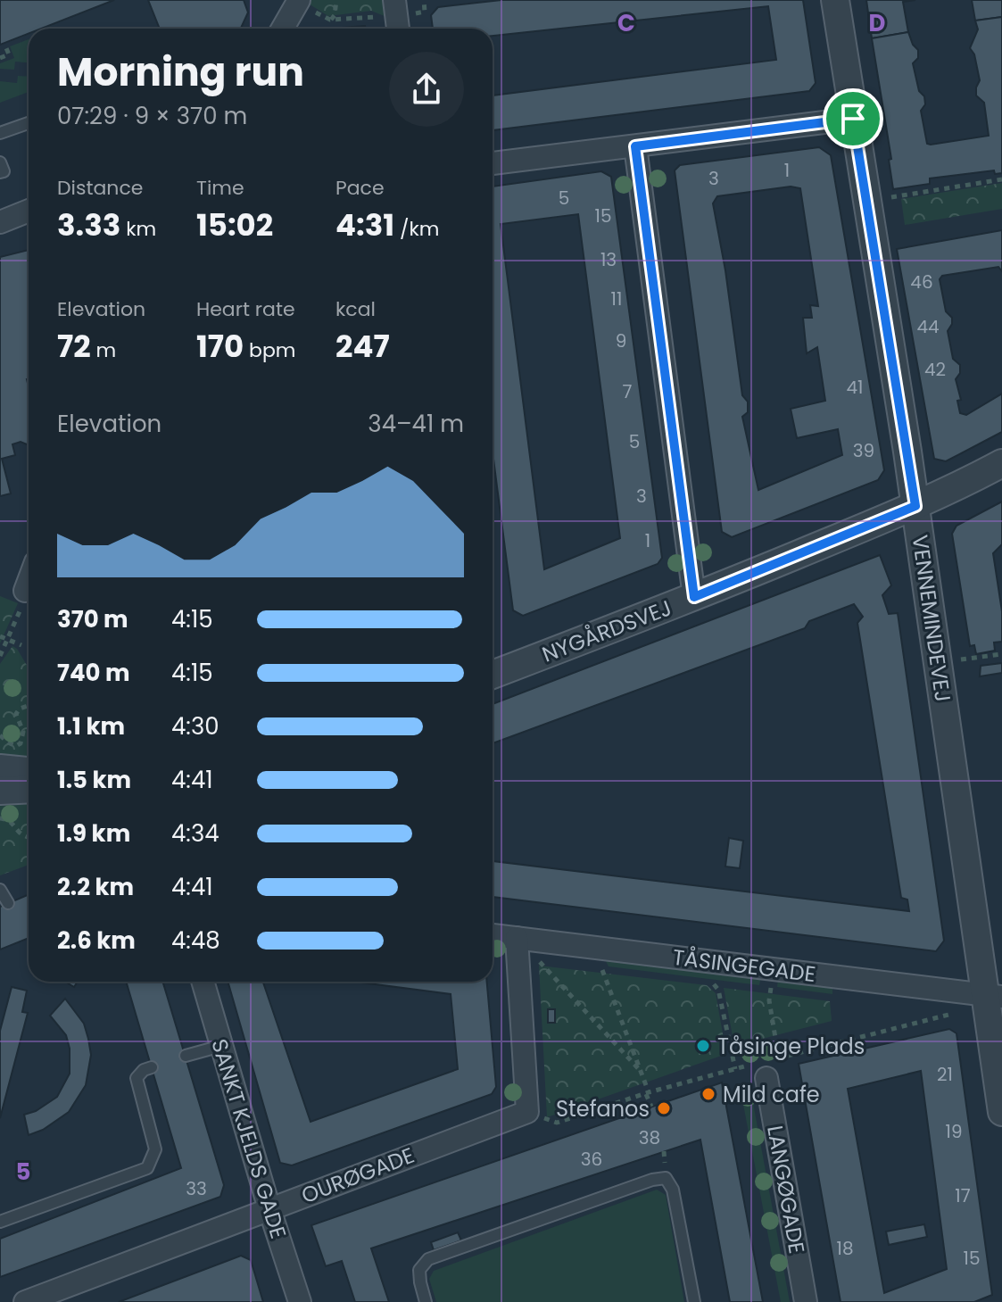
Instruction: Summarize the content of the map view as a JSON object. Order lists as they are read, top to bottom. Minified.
{"streets":{"street":["VENNEMINDEVEJ","NYGÅRDSVEJ","TÅSINGEGADE","SANKT KJELDS GADE","OURØGADE","LANGØGADE"]},"crossings":[["VENNEMINDEVEJ","NYGÅRDSVEJ"],["VENNEMINDEVEJ","TÅSINGEGADE"],["TÅSINGEGADE","OURØGADE"],["SANKT KJELDS GADE","OURØGADE"]],"places":["Tåsinge Plads","Mild cafe","Stefanos"],"house_numbers":["1","3","5","15","13","46","11","44","9","42","41","7","5","39","3","1","21","19","38","36","33","17","18","15"],"page":{"heading":["Morning run","07:29 · 9 × 370 m"],"stats":[["Distance","3.33 km"],["Time","15:02"],["Pace","4:31 /km"],["Elevation","72 m"],["Heart rate","170 bpm"],["kcal","247"]],"chart":["Elevation","34–41 m"],"list":[{"name":"370 m","note":"4:15"},{"name":"740 m","note":"4:15"},{"name":"1.1 km","note":"4:30"},{"name":"1.5 km","note":"4:41"},{"name":"1.9 km","note":"4:34"},{"name":"2.2 km","note":"4:41"},{"name":"2.6 km","note":"4:48"}]},"grid":{"columns":["C","D"],"rows":["5"]}}
